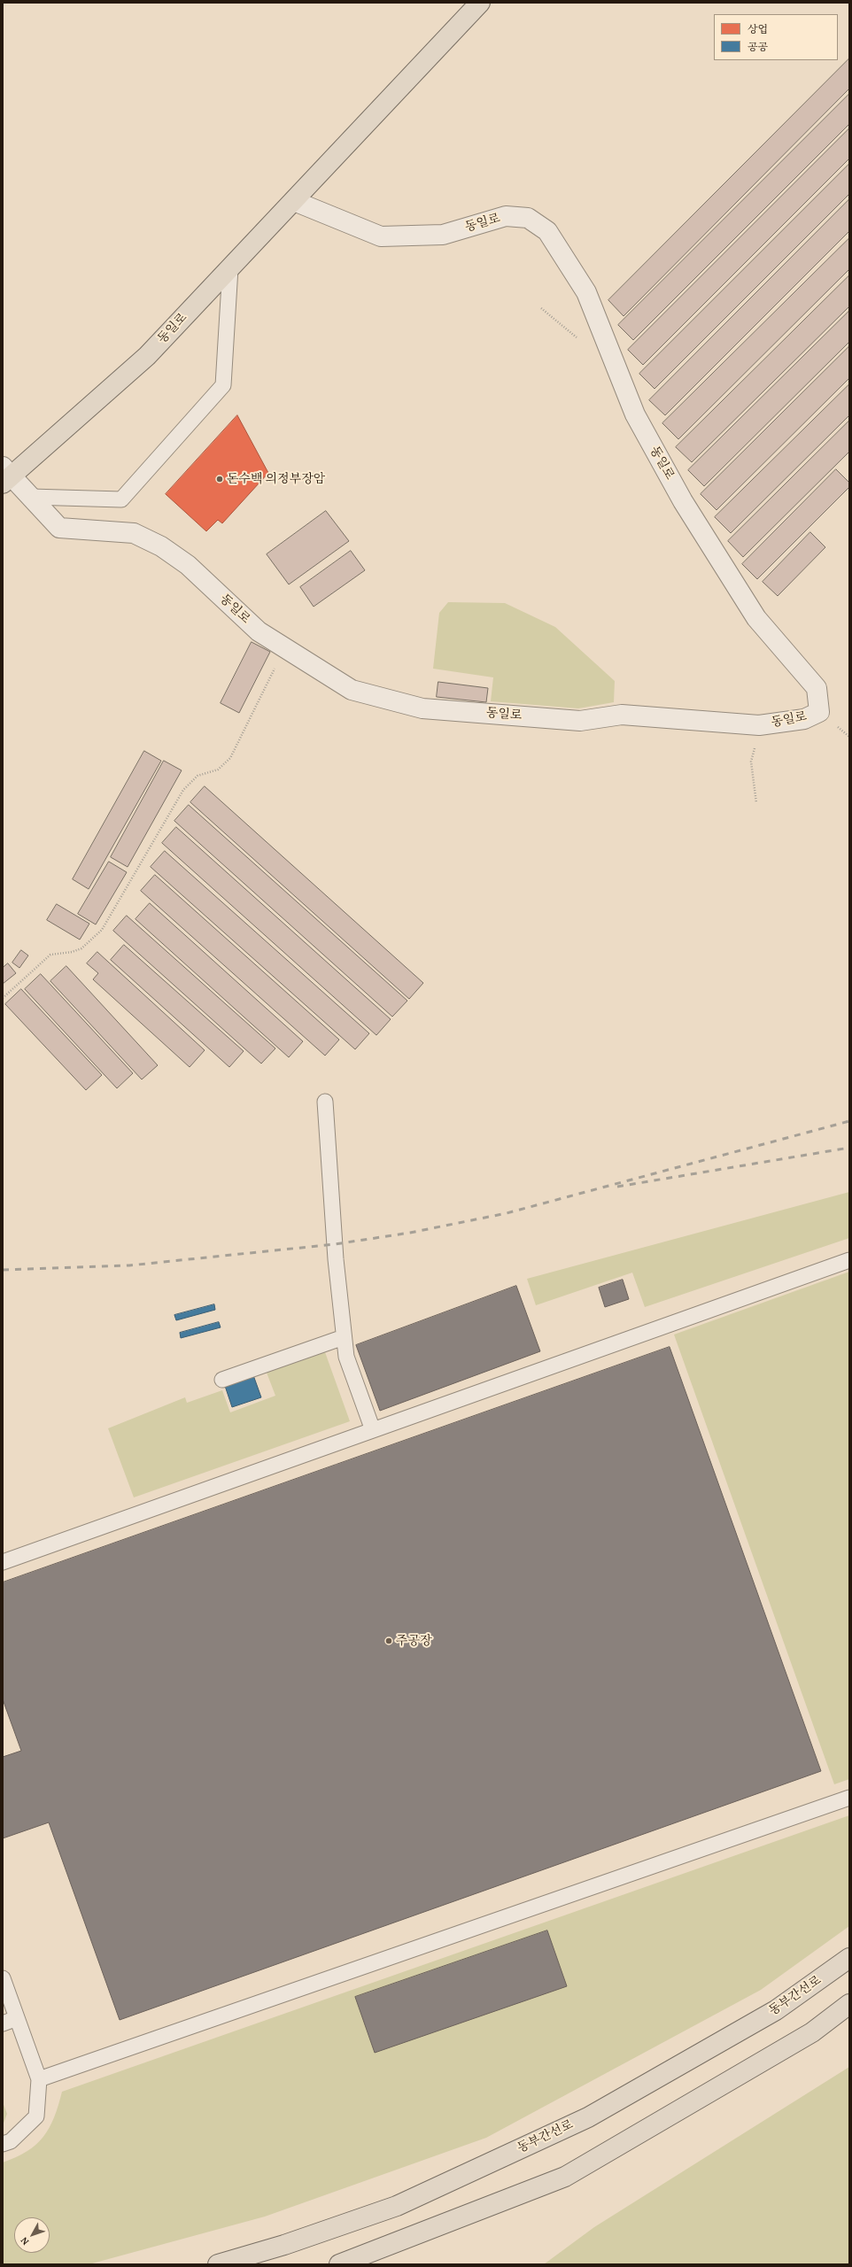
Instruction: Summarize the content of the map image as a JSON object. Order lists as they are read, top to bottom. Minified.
{"streets":{"main road":["동일로","동부간선로"]},"places":["돈수백 의정부장암","주공장"],"legend":["상업","공공"],"north":"bottom left"}
